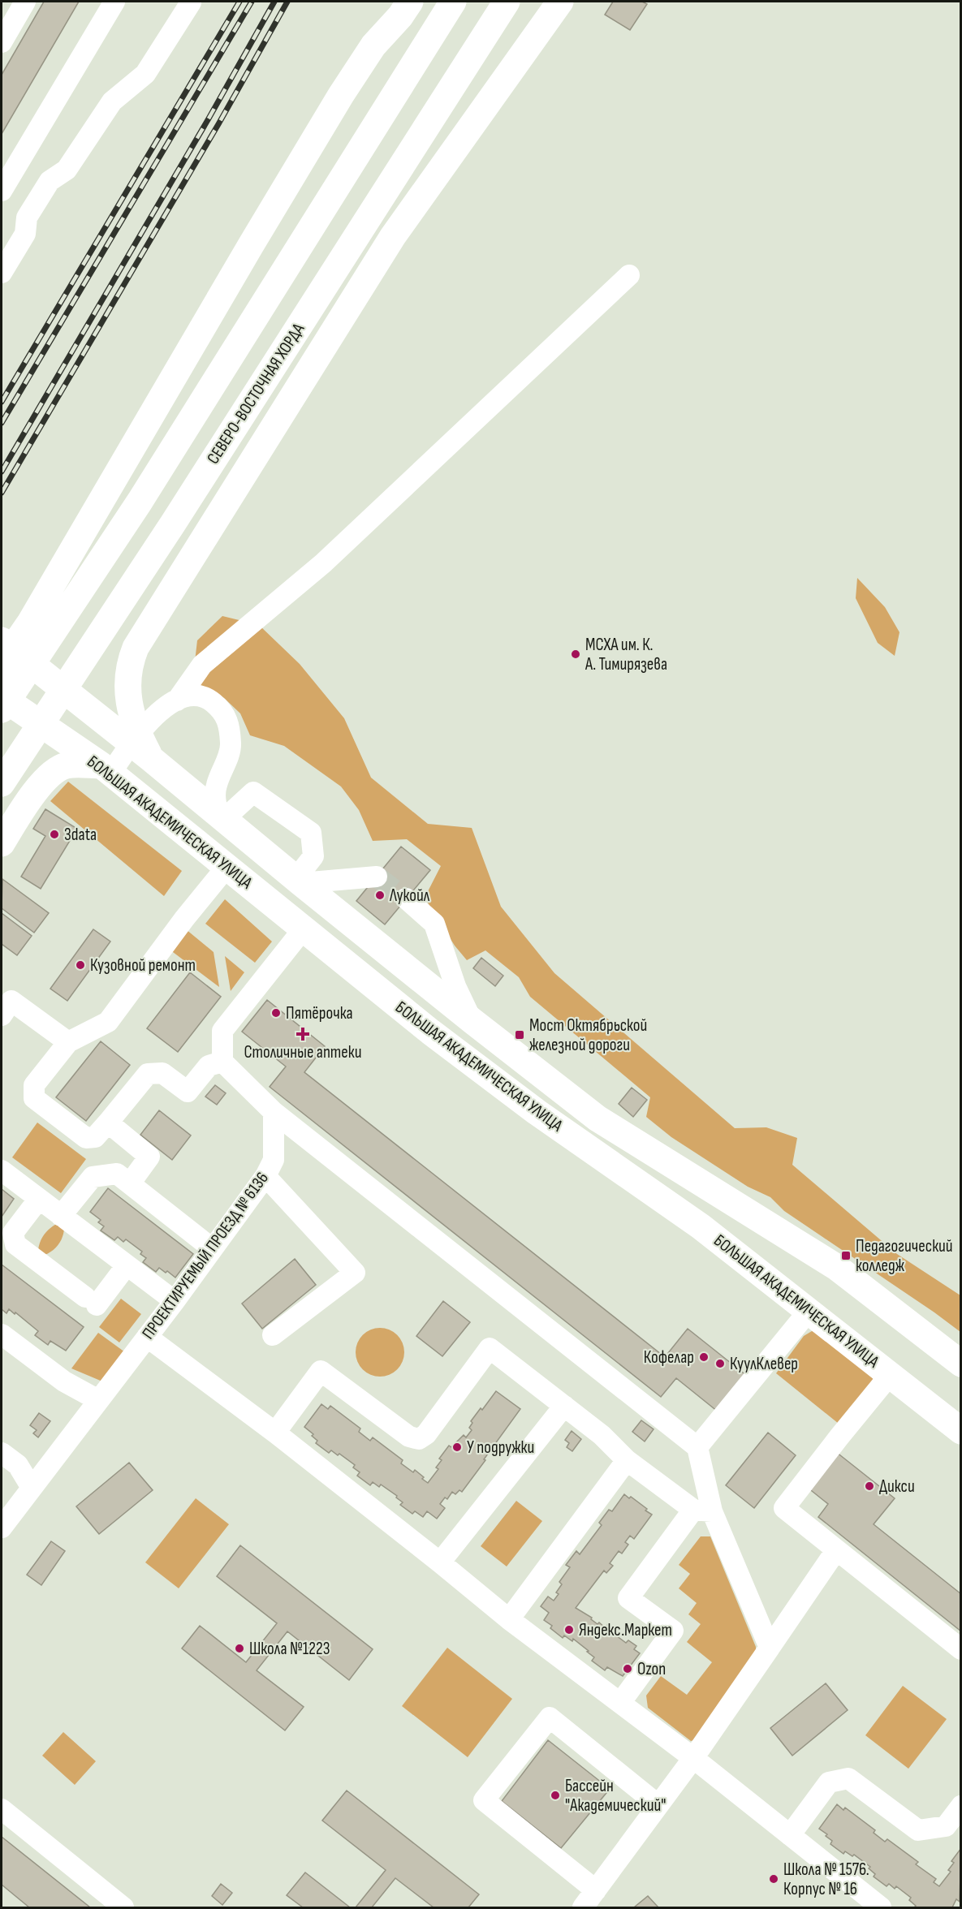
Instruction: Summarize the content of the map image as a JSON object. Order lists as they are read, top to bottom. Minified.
{"streets":{"main road":["СЕВЕРО-ВОСТОЧНАЯ ХОРДА","БОЛЬШАЯ АКАДЕМИЧЕСКАЯ УЛИЦА"],"street":["ПРОЕКТИРУЕМЫЙ ПРОЕЗД № 6136"]},"places":{"other":["МСХА им. К. А. Тимирязева","3data","Лукойл","Кузовной ремонт","Пятёрочка","Кофелар","КуулКлевер","У подружки","Дикси","Яндекс.Маркет","Школа №1223","Ozon","Бассейн \"Академический\"","Школа № 1576. Корпус № 16"],"health":["Столичные аптеки"],"transit":["Мост Октябрьской железной дороги","Педагогический колледж"]}}
